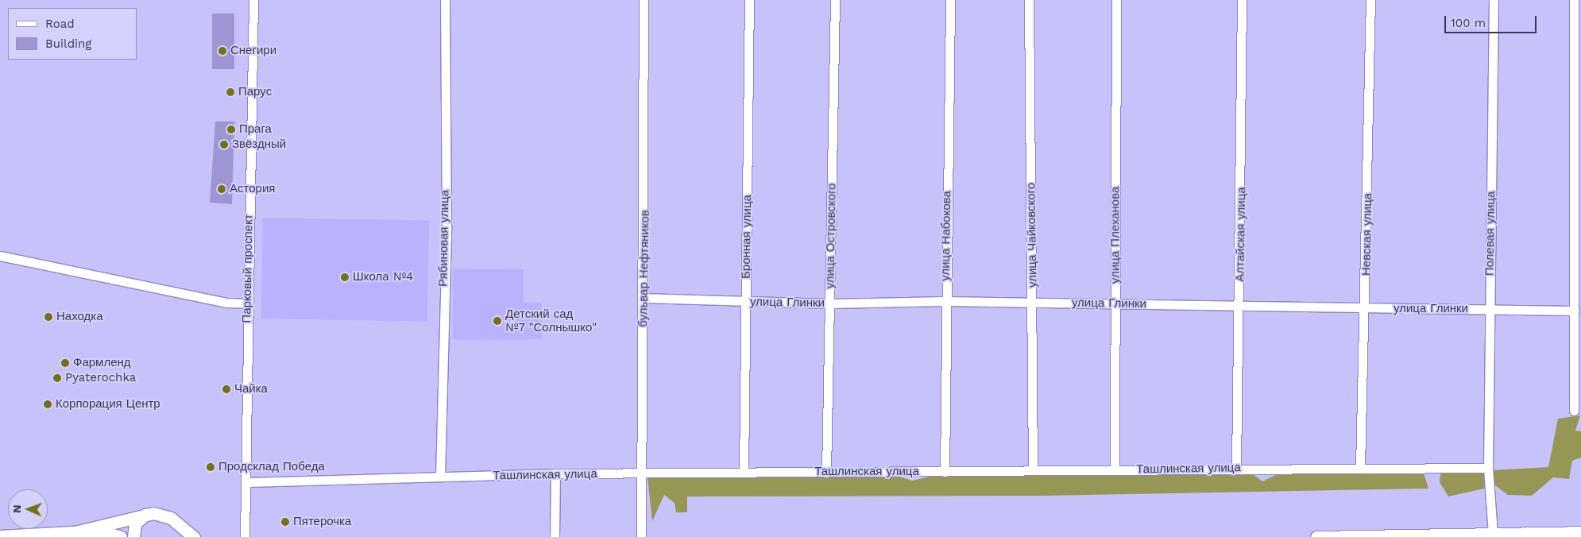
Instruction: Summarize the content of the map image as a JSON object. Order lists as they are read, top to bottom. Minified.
{"streets":{"street":["Полевая улица","Алтайская улица","Невская улица","улица Чайковского","улица Плеханова","улица Островского","улица Набокова","Бронная улица","Рябиновая улица","Парковый проспект","бульвар Нефтяников","улица Глинки","Ташлинская улица"]},"crossings":[["Полевая улица","улица Глинки"],["Полевая улица","Ташлинская улица"],["Алтайская улица","улица Глинки"],["Алтайская улица","Ташлинская улица"],["Невская улица","улица Глинки"],["Невская улица","Ташлинская улица"],["улица Чайковского","улица Глинки"],["улица Чайковского","Ташлинская улица"],["улица Плеханова","улица Глинки"],["улица Плеханова","Ташлинская улица"],["улица Островского","улица Глинки"],["улица Островского","Ташлинская улица"],["улица Набокова","улица Глинки"],["улица Набокова","Ташлинская улица"],["Бронная улица","улица Глинки"],["Бронная улица","Ташлинская улица"],["Рябиновая улица","Ташлинская улица"],["Парковый проспект","Ташлинская улица"],["бульвар Нефтяников","улица Глинки"],["бульвар Нефтяников","Ташлинская улица"]],"places":["Снегири","Парус","Прага","Звёздный","Астория","Школа №4","Находка","Детский сад №7 \"Солнышко\"","Фармленд","Pyaterochka","Чайка","Корпорация Центр","Продсклад Победа","Пятерочка"],"legend":["Road","Building"],"scale_bar":"100 m","north":"left"}
